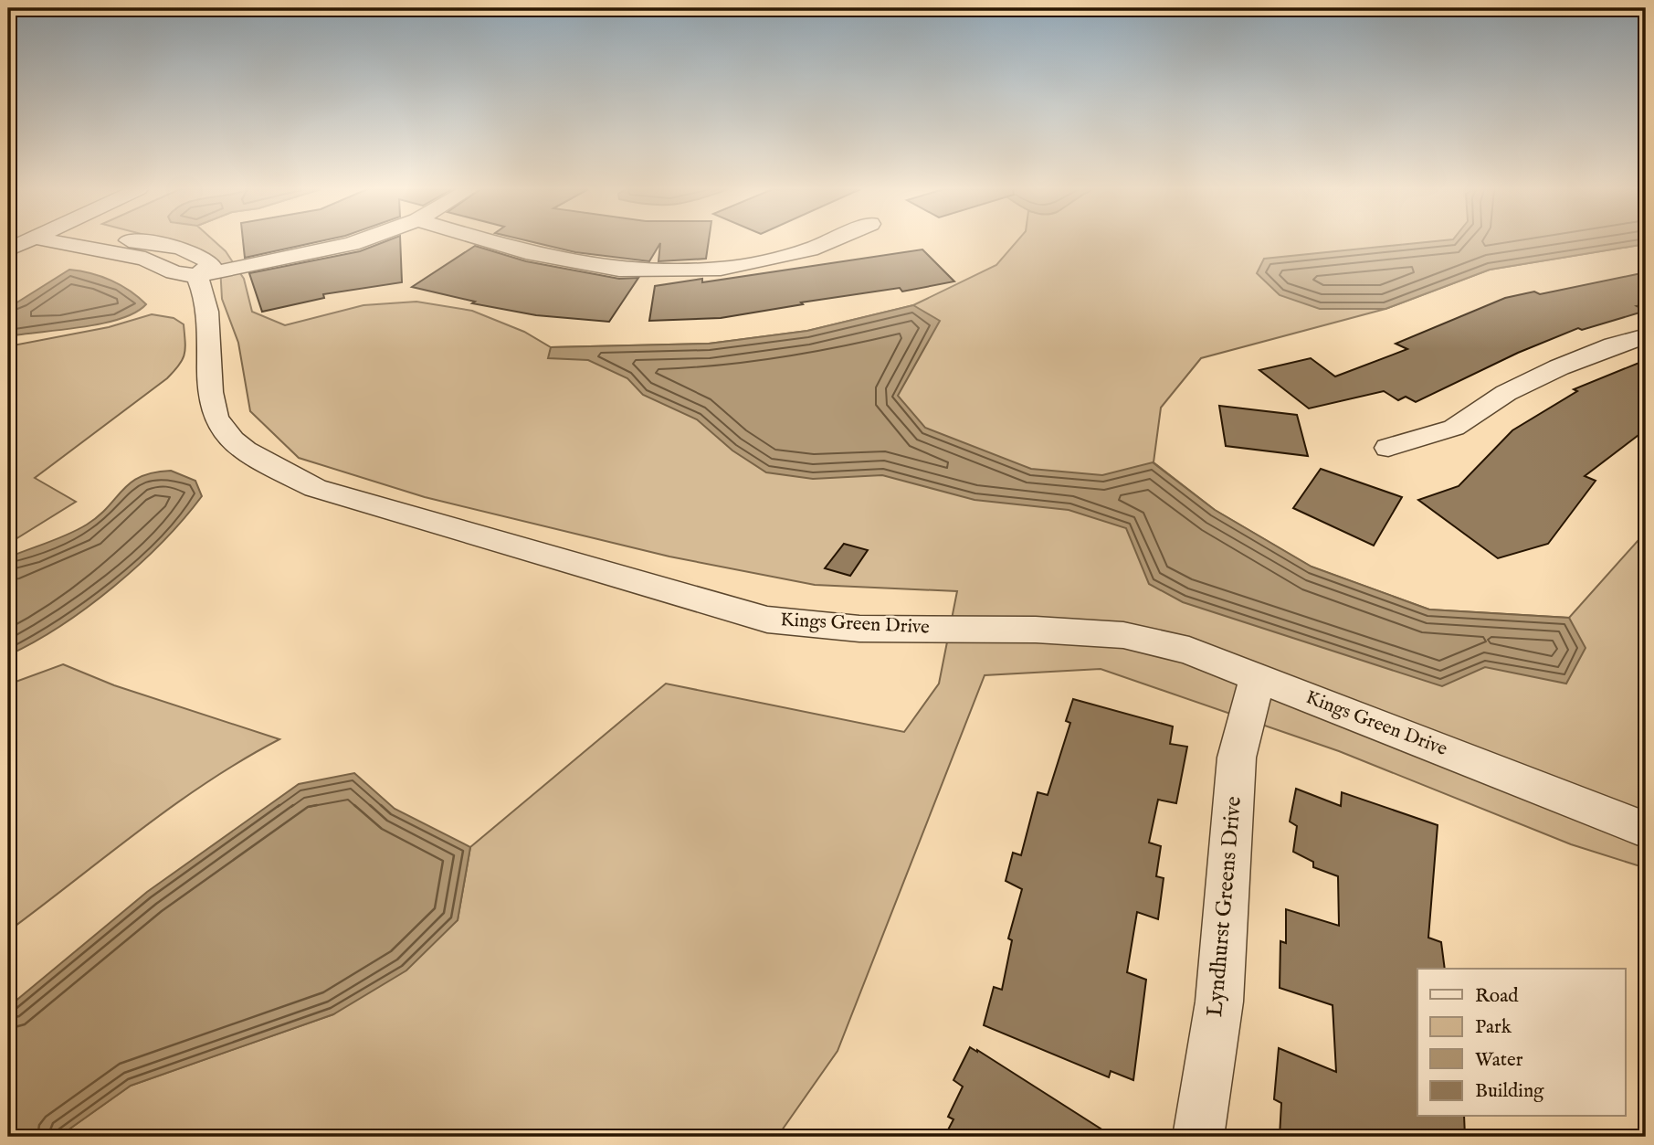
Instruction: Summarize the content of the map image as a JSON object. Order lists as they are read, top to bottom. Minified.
{"streets":{"street":["Kings Green Drive","Lyndhurst Greens Drive"]},"crossings":[["Kings Green Drive","Lyndhurst Greens Drive"]],"legend":["Road","Park","Water","Building"]}
